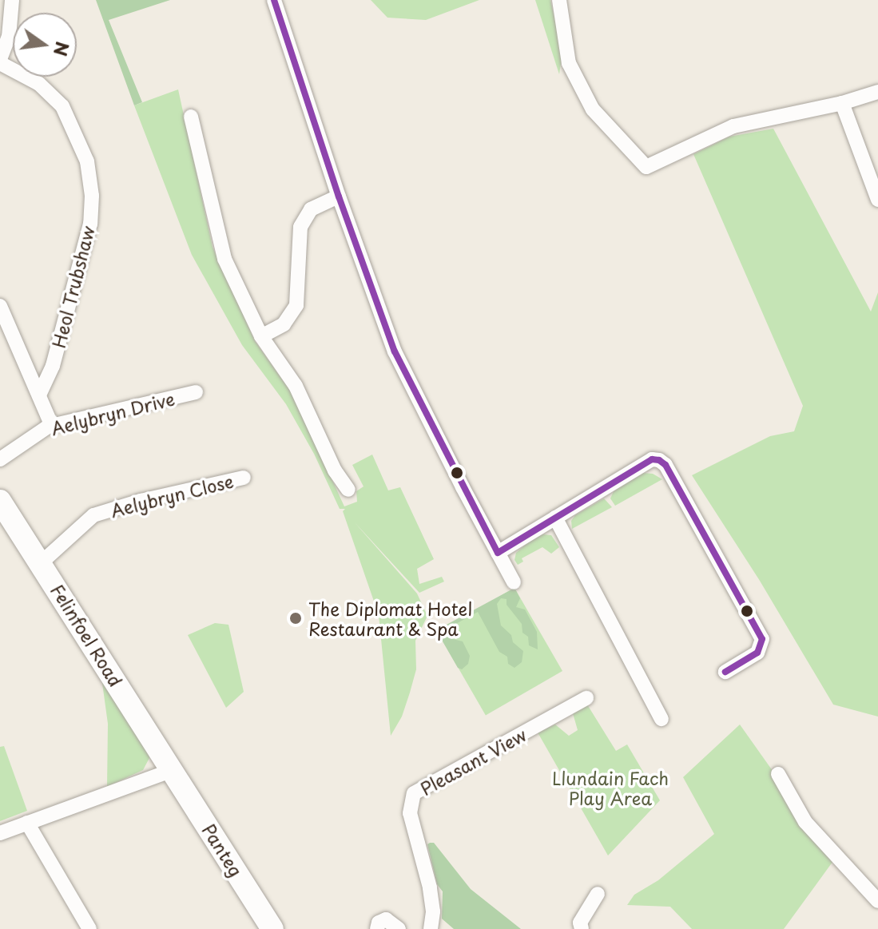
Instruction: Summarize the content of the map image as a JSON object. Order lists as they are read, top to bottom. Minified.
{"streets":{"main road":["Felinfoel Road","Panteg"],"street":["Heol Trubshaw","Aelybryn Drive","Aelybryn Close","Pleasant View"]},"crossings":[["Aelybryn Close","Felinfoel Road"],["Felinfoel Road","Panteg"]],"parks":["Llundain Fach Play Area"],"places":["The Diplomat Hotel Restaurant & Spa"],"north":"right"}
